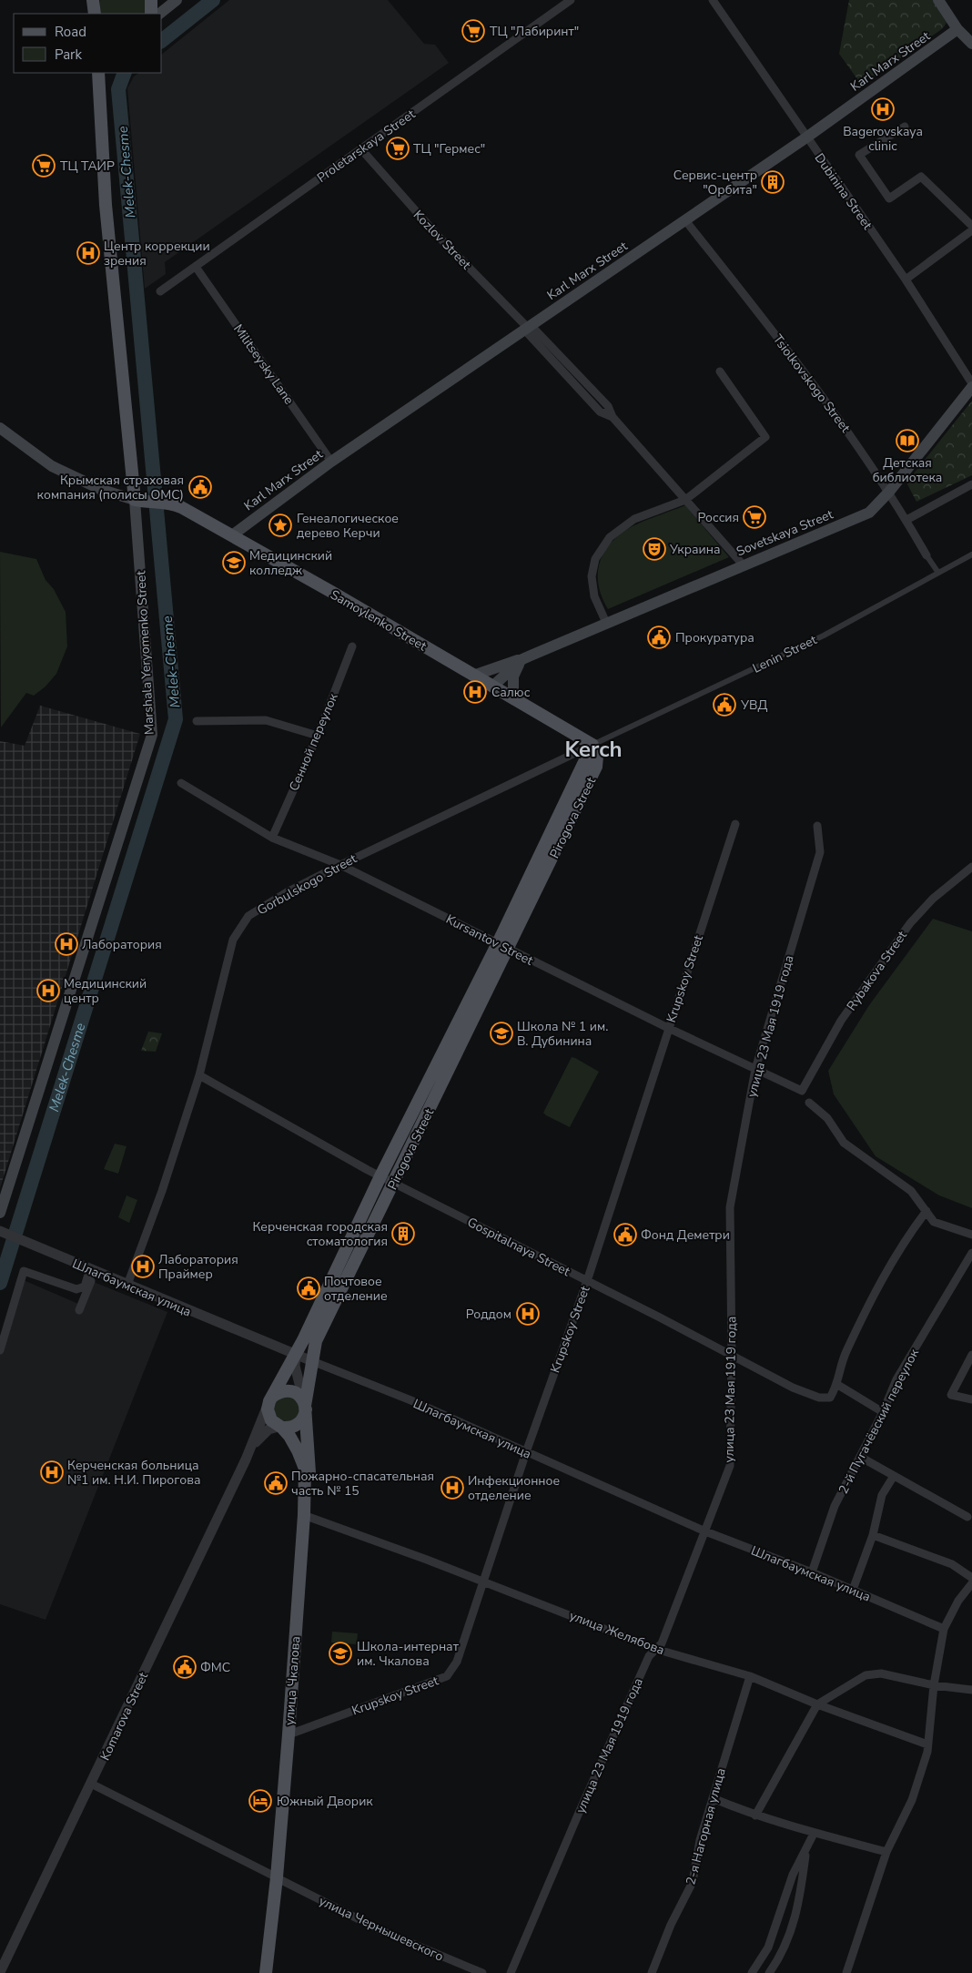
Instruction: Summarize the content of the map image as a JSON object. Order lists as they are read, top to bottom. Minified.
{"streets":{"main road":["Karl Marx Street","Sovetskaya Street","Samoylenko Street","Marshala Yeryomenko Street","Pirogova Street","улица Чкалова","Komarova Street"],"street":["Proletarskaya Street","Dubinina Street","Kozlov Street","Militseysky Lane","Tsiolkovskogo Street","Lenin Street","Сенной переулок","Gorbulskogo Street","Kursantov Street","Rybakova Street","Krupskoy Street","улица 23 Мая 1919 года","Gospitalnaya Street","Шлагбаумская улица","2-й Пугачёвский переулок","улица Желябова","2-я Нагорная улица","улица Чернышевского"]},"crossings":[["Karl Marx Street","Dubinina Street"],["Karl Marx Street","Kozlov Street"],["Karl Marx Street","Militseysky Lane"],["Karl Marx Street","Tsiolkovskogo Street"],["Karl Marx Street","Samoylenko Street"],["Proletarskaya Street","Kozlov Street"],["Proletarskaya Street","Militseysky Lane"],["Dubinina Street","Sovetskaya Street"],["Kozlov Street","Sovetskaya Street"],["Tsiolkovskogo Street","Sovetskaya Street"],["Sovetskaya Street","Samoylenko Street"],["Samoylenko Street","Marshala Yeryomenko Street"],["Samoylenko Street","Lenin Street"],["Samoylenko Street","Pirogova Street"],["Samoylenko Street","Gorbulskogo Street"],["Lenin Street","Pirogova Street"],["Lenin Street","Gorbulskogo Street"],["Сенной переулок","Kursantov Street"],["Pirogova Street","Gorbulskogo Street"],["Pirogova Street","Kursantov Street"],["Pirogova Street","Gospitalnaya Street"],["Pirogova Street","Шлагбаумская улица"],["Pirogova Street","улица Чкалова"],["Pirogova Street","Komarova Street"],["Gorbulskogo Street","Kursantov Street"],["Gorbulskogo Street","Gospitalnaya Street"],["Gorbulskogo Street","Шлагбаумская улица"],["Kursantov Street","Rybakova Street"],["Kursantov Street","Krupskoy Street"],["Kursantov Street","улица 23 Мая 1919 года"],["Krupskoy Street","Gospitalnaya Street"],["Krupskoy Street","Шлагбаумская улица"],["Krupskoy Street","улица Желябова"],["Krupskoy Street","улица Чкалова"],["улица 23 Мая 1919 года","Gospitalnaya Street"],["улица 23 Мая 1919 года","Шлагбаумская улица"],["улица 23 Мая 1919 года","улица Желябова"],["Шлагбаумская улица","2-й Пугачёвский переулок"],["Шлагбаумская улица","Komarova Street"],["улица Желябова","улица Чкалова"],["улица Желябова","2-я Нагорная улица"],["улица Чкалова","Komarova Street"],["улица Чкалова","улица Чернышевского"],["Komarova Street","улица Чернышевского"]],"districts":["Kerch"],"water":["Melek-Chesme"],"places":{"supermarket":["ТЦ \"Лабиринт\"","ТЦ \"Гермес\"","ТЦ ТАИР","Россия"],"hospital":["Bagerovskaya clinic","Центр коррекции зрения","Салюс","Лаборатория","Медицинский центр","Лаборатория Праймер","Роддом","Керченская больница №1 им. Н.И. Пирогова","Инфекционное отделение"],"building":["Сервис-центр \"Орбита\"","Керченская городская стоматология"],"library":["Детская библиотека"],"public building":["Крымская страховая компания (полисы ОМС)","Прокуратура","УВД","Фонд Деметри","Почтовое отделение","Пожарно-спасательная часть № 15","ФМС"],"place":["Генеалогическое дерево Керчи"],"theatre":["Украина"],"school or university":["Медицинский колледж","Школа № 1 им. В. Дубинина","Школа-интернат им. Чкалова"],"hotel":["Южный Дворик"]},"legend":["Road","Park"]}
